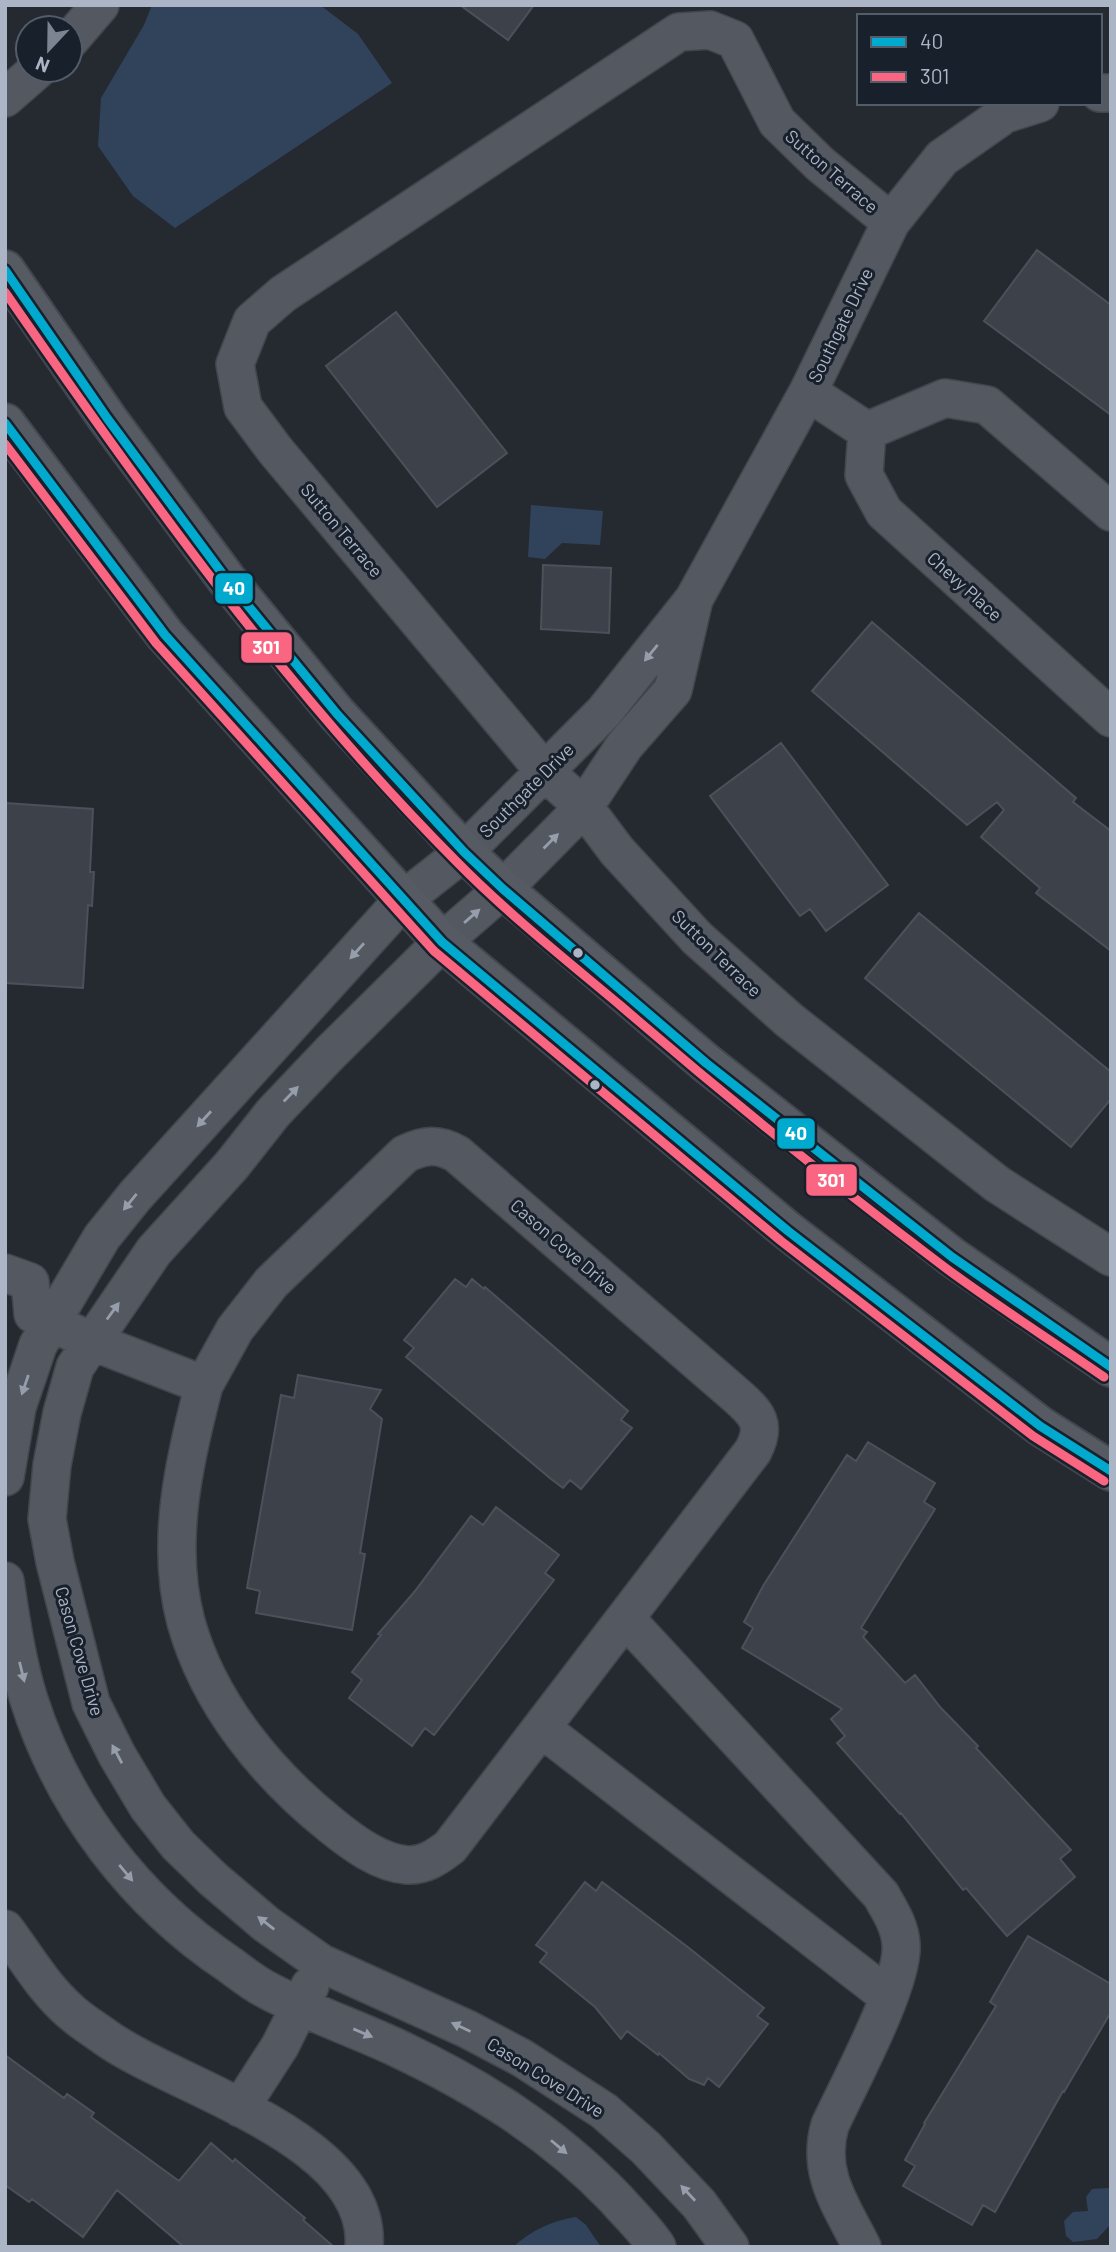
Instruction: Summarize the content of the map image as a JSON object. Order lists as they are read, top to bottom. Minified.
{"streets":{"street":["Sutton Terrace","Southgate Drive","Chevy Place","Cason Cove Drive"]},"crossings":[["Sutton Terrace","Southgate Drive"],["Southgate Drive","Cason Cove Drive"]],"lines":["transit line 40","transit line 301"],"legend":["40","301"],"north":"bottom"}
